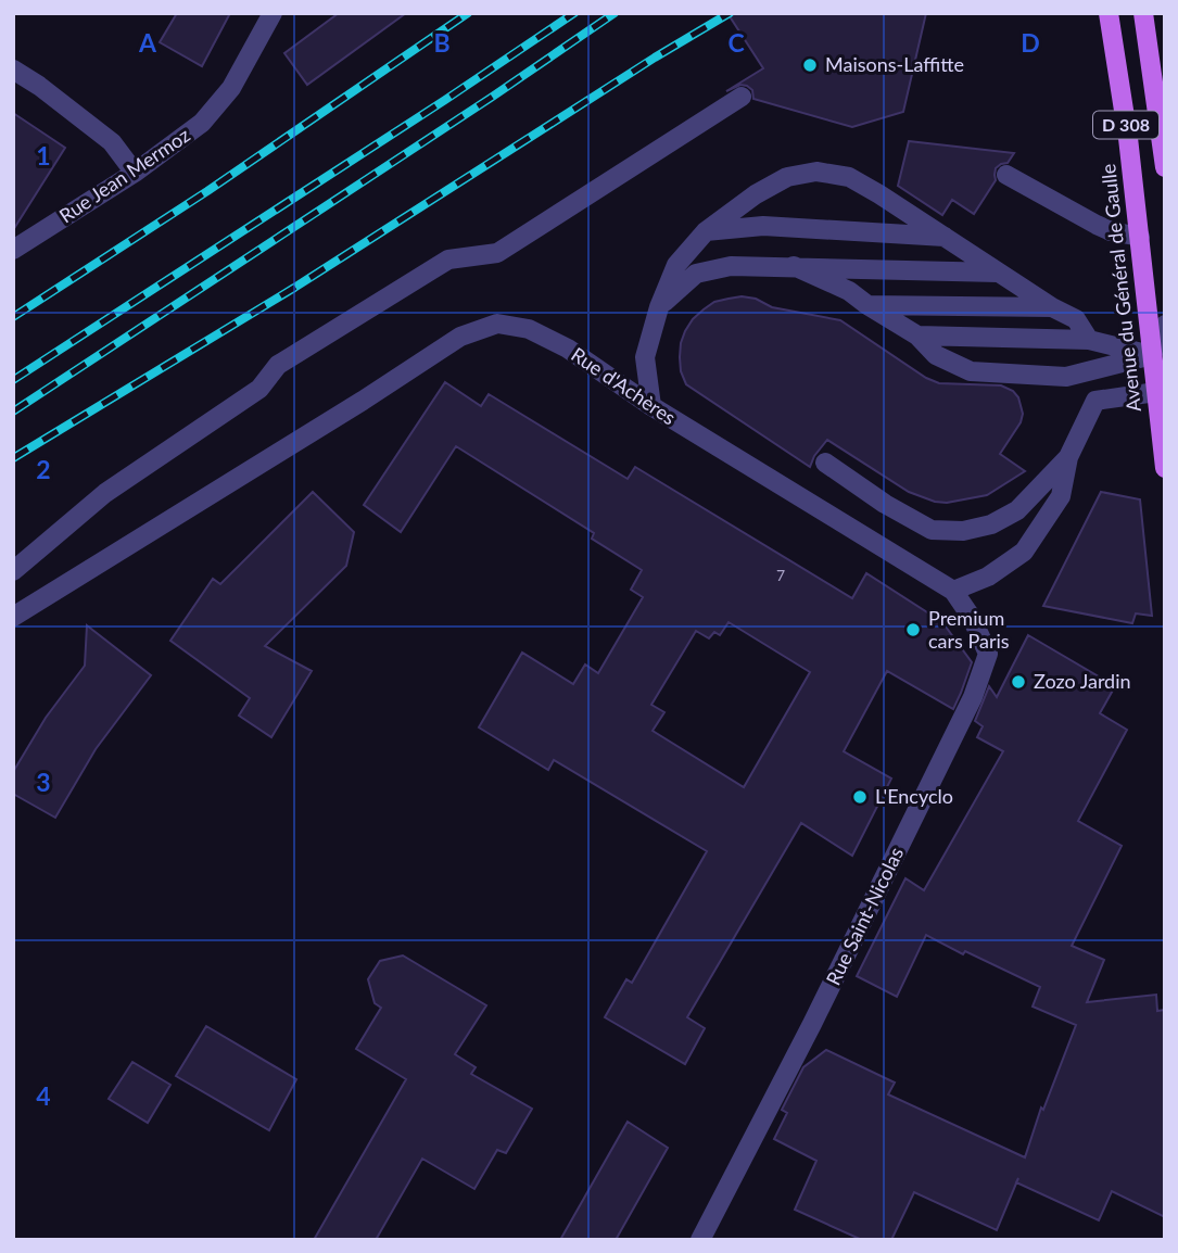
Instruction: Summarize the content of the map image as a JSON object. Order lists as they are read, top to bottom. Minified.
{"streets":{"main road":["D 308","Avenue du Général de Gaulle"],"street":["Rue Jean Mermoz","Rue d'Achères","Rue Saint-Nicolas"]},"crossings":[["Rue d'Achères","Rue Saint-Nicolas"]],"places":["Maisons-Laffitte","Premium cars Paris","Zozo Jardin","L'Encyclo"],"house_numbers":["7"],"grid":{"columns":["A","B","C","D"],"rows":["1","2","3","4"]}}
